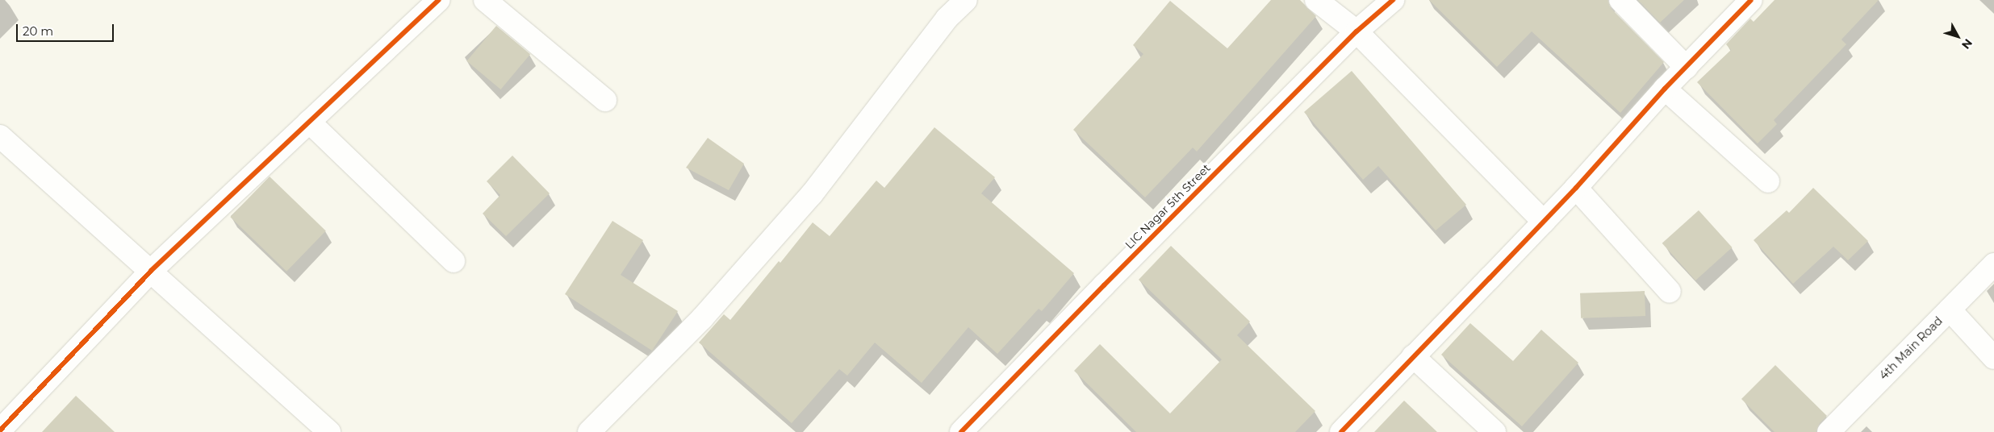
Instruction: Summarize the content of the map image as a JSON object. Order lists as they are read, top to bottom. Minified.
{"streets":{"street":["LIC Nagar 5th Street","4th Main Road"]},"scale_bar":"20 m","north":"bottom right"}
